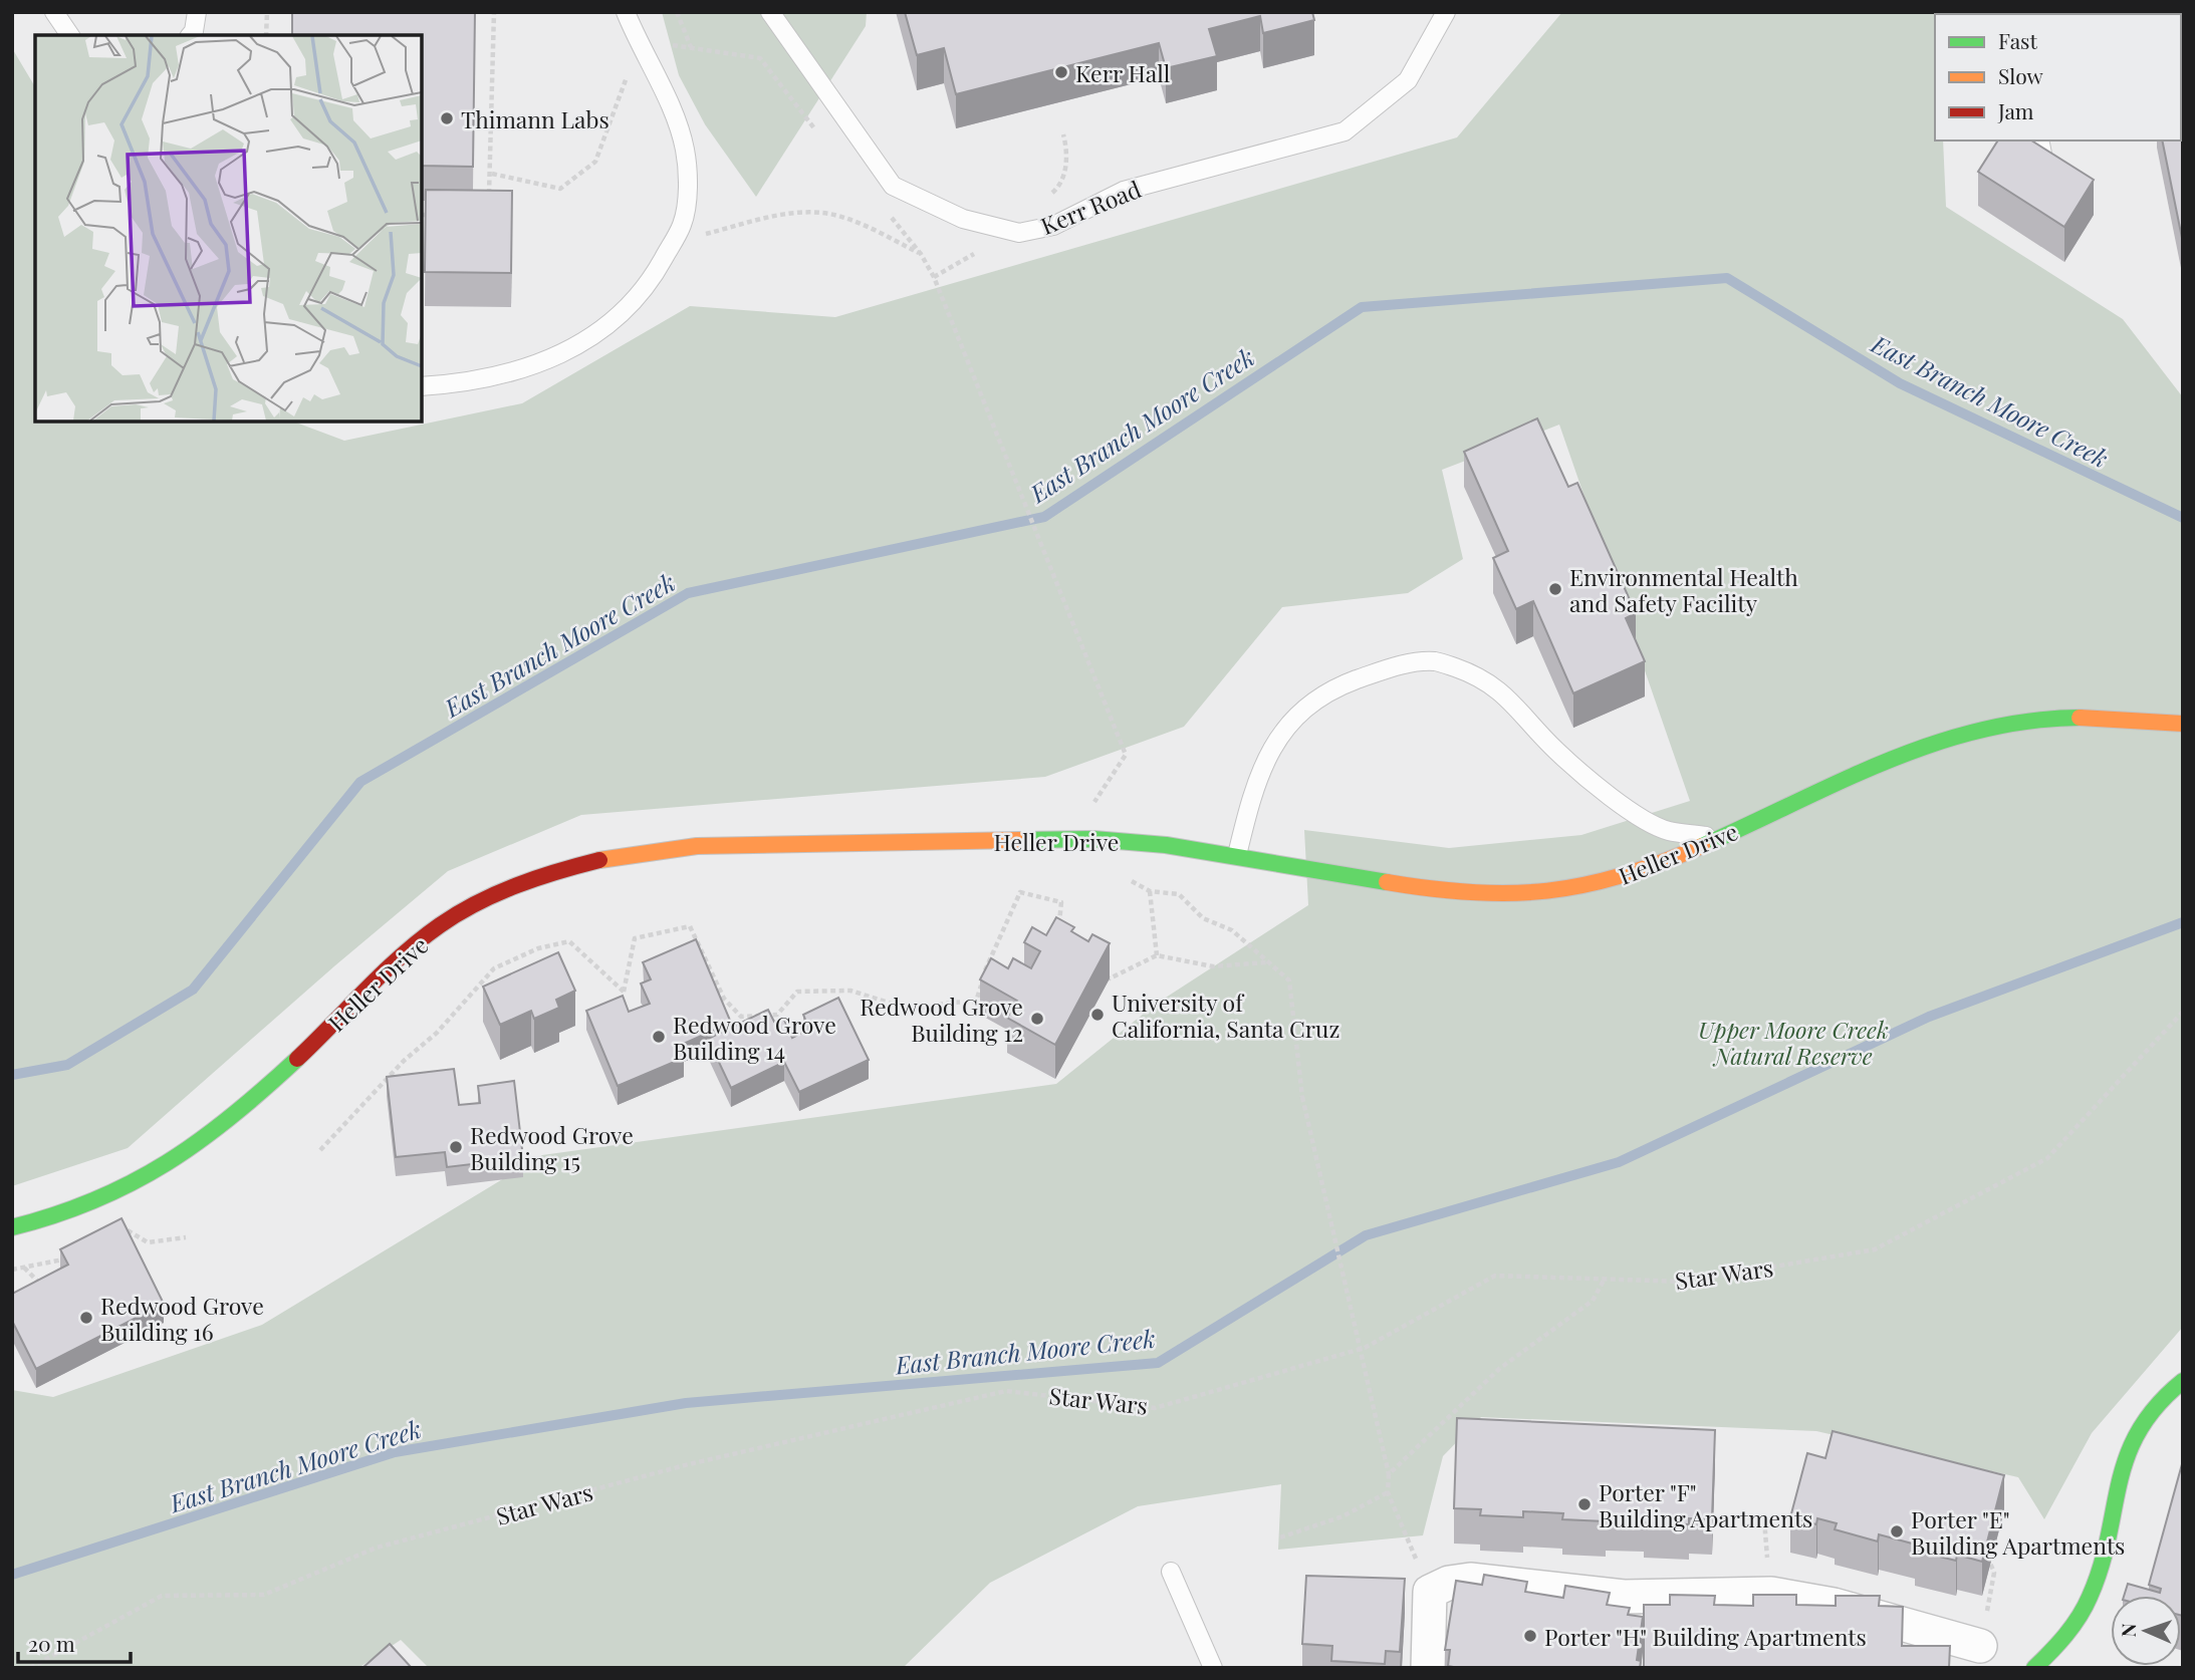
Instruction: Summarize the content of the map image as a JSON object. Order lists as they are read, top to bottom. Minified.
{"streets":{"main road":["Heller Drive"],"lane":["Kerr Road"],"path":["Star Wars"]},"water":["East Branch Moore Creek"],"parks":["Upper Moore Creek Natural Reserve"],"places":["Kerr Hall","Thimann Labs","Environmental Health and Safety Facility","University of California, Santa Cruz","Redwood Grove Building 12","Redwood Grove Building 14","Redwood Grove Building 15","Redwood Grove Building 16","Porter \"F\" Building Apartments","Porter \"E\" Building Apartments","Porter \"H\" Building Apartments"],"legend":["Fast","Slow","Jam"],"scale_bar":"20 m","north":"left"}
